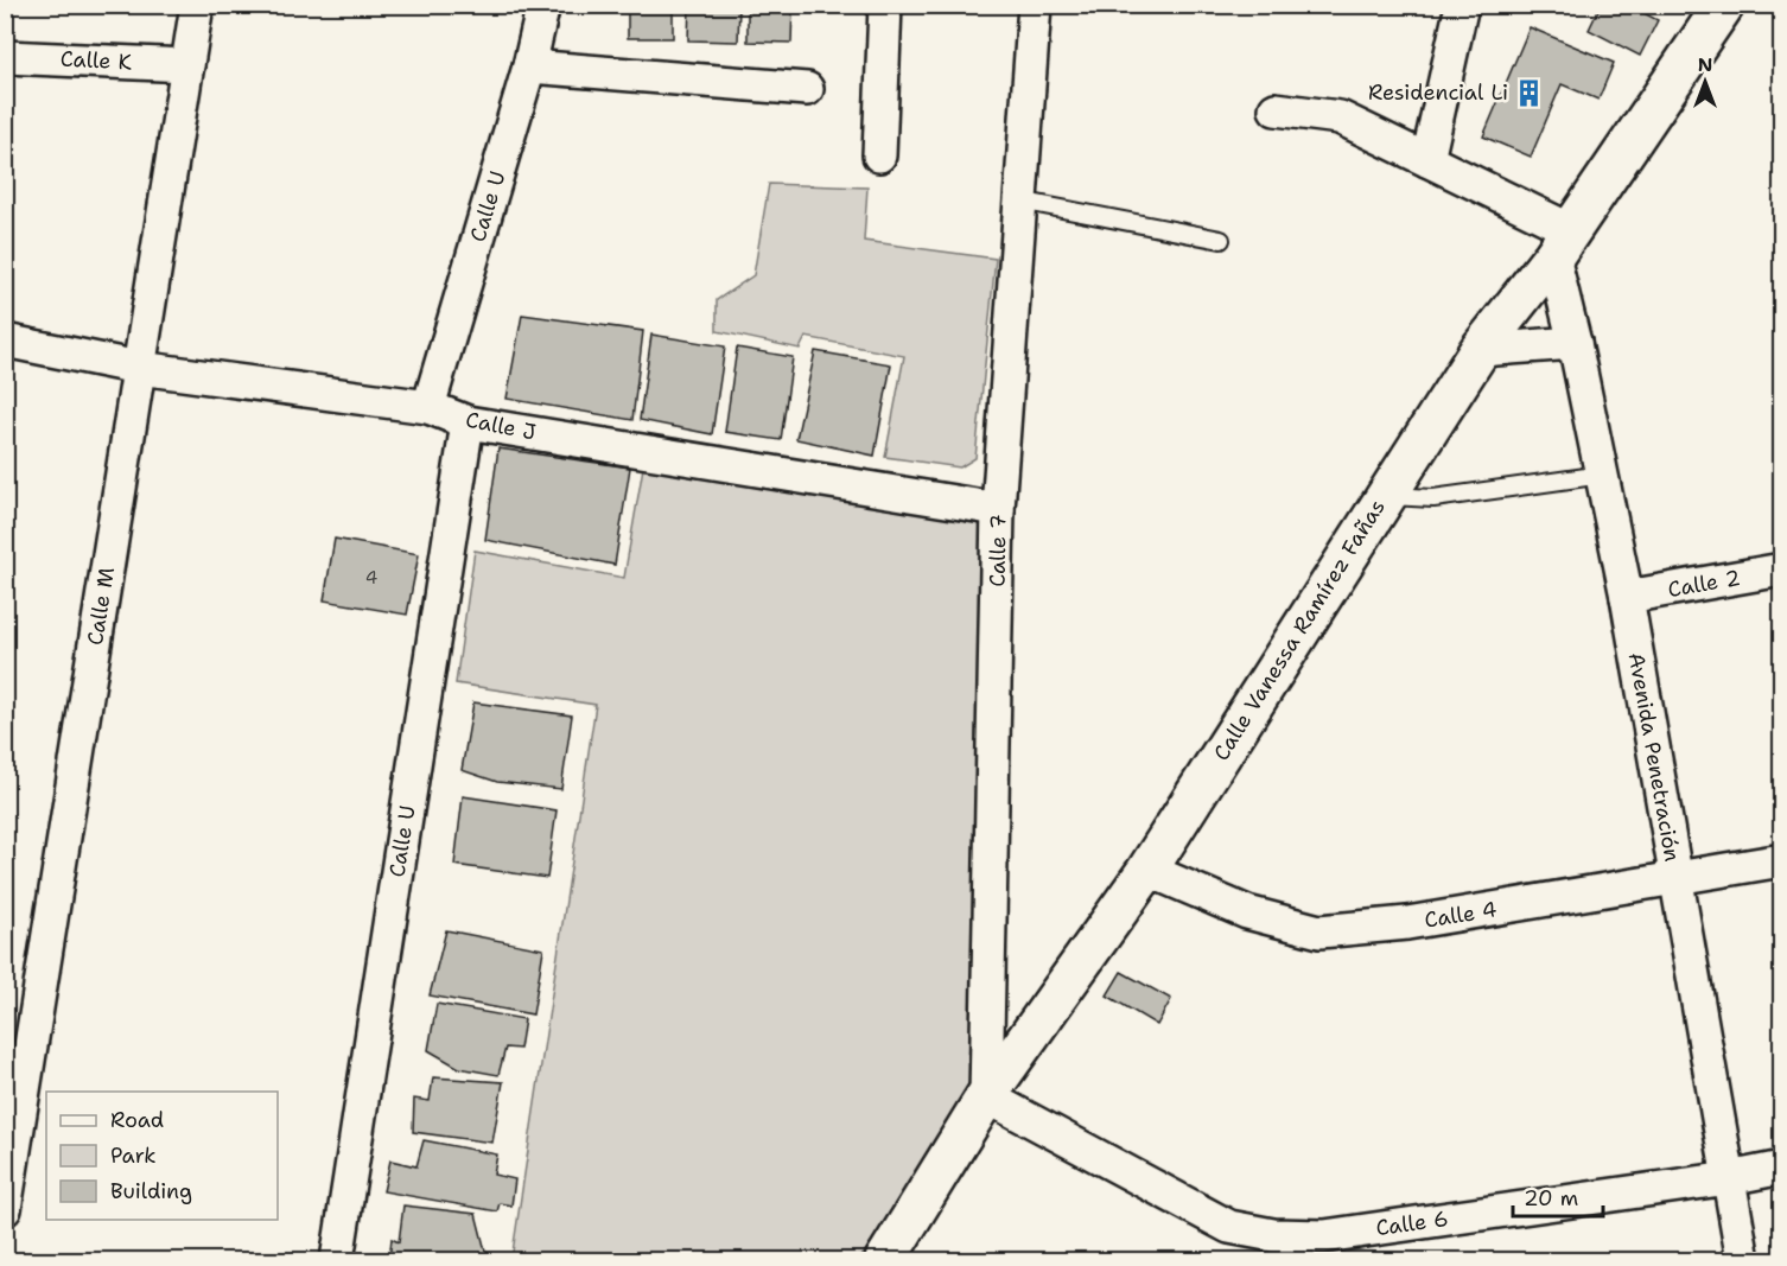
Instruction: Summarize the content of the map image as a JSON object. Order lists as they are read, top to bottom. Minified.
{"streets":{"street":["Calle K","Calle U","Calle J","Calle 7","Calle 2","Calle M","Calle Vanessa Ramírez Fañas","Avenida Penetración","Calle 4","Calle 6"]},"crossings":[["Calle K","Calle M"],["Calle U","Calle J"],["Calle J","Calle 7"],["Calle J","Calle M"],["Calle 7","Calle Vanessa Ramírez Fañas"],["Calle 7","Calle 6"],["Calle 2","Avenida Penetración"],["Calle Vanessa Ramírez Fañas","Avenida Penetración"],["Calle Vanessa Ramírez Fañas","Calle 4"],["Calle Vanessa Ramírez Fañas","Calle 6"],["Avenida Penetración","Calle 4"],["Avenida Penetración","Calle 6"]],"places":{"building":["Residencial Li"]},"house_numbers":["4"],"legend":["Road","Park","Building"],"scale_bar":"20 m","north":"top"}
